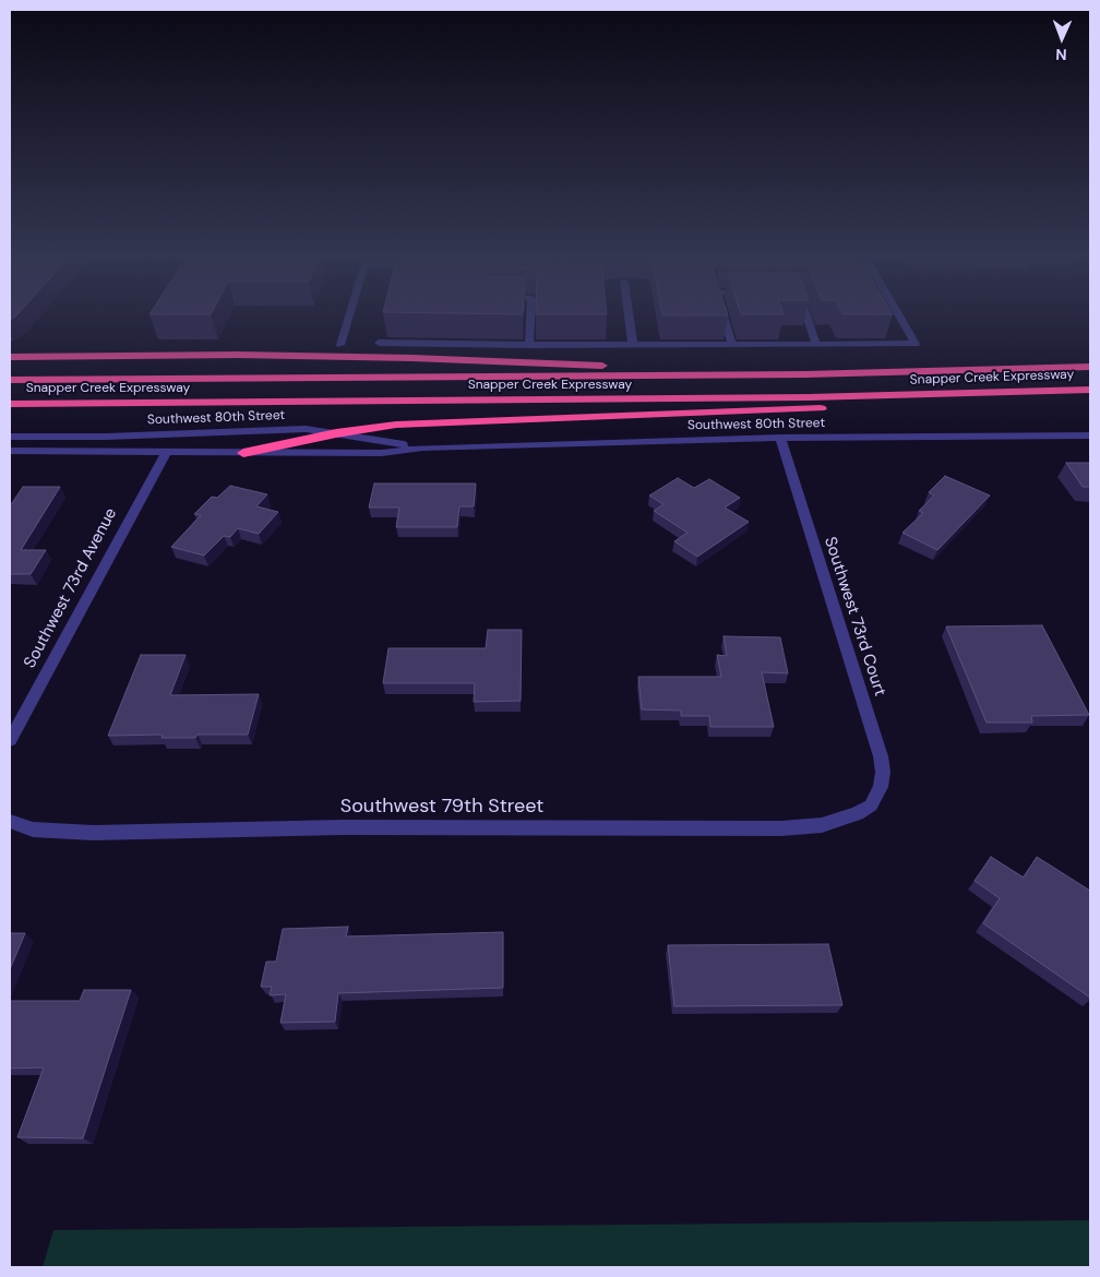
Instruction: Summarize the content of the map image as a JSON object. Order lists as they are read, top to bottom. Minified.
{"streets":{"highway":["Snapper Creek Expressway"],"street":["Southwest 80th Street","Southwest 73rd Avenue","Southwest 73rd Court","Southwest 79th Street"]},"crossings":[["Southwest 80th Street","Southwest 73rd Avenue"],["Southwest 80th Street","Southwest 73rd Court"],["Southwest 73rd Court","Southwest 79th Street"]],"north":"bottom"}
